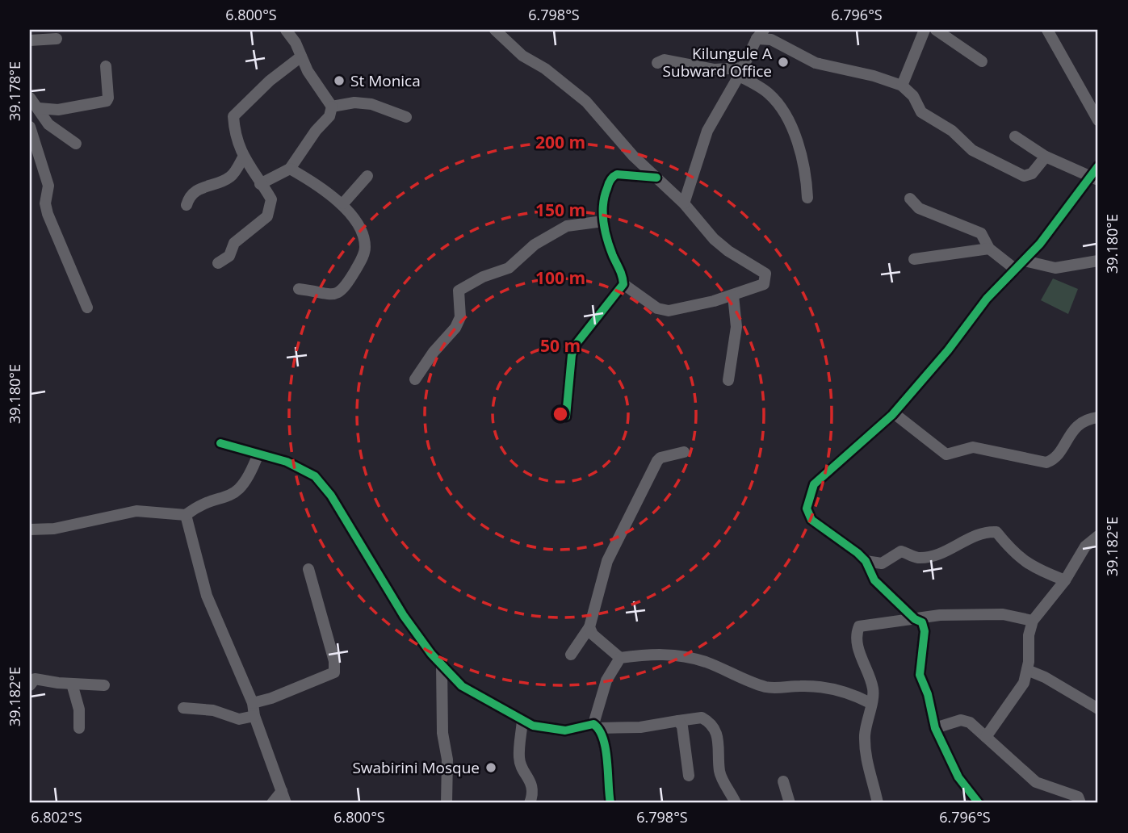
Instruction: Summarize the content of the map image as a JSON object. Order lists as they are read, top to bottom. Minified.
{"places":["Kilungule A Subward Office","St Monica","Swabirini Mosque"],"coordinates":["6.800°S","6.798°S","6.796°S","39.178°E","39.180°E","39.182°E","6.802°S"],"rings":["200 m","150 m","100 m","50 m"]}
